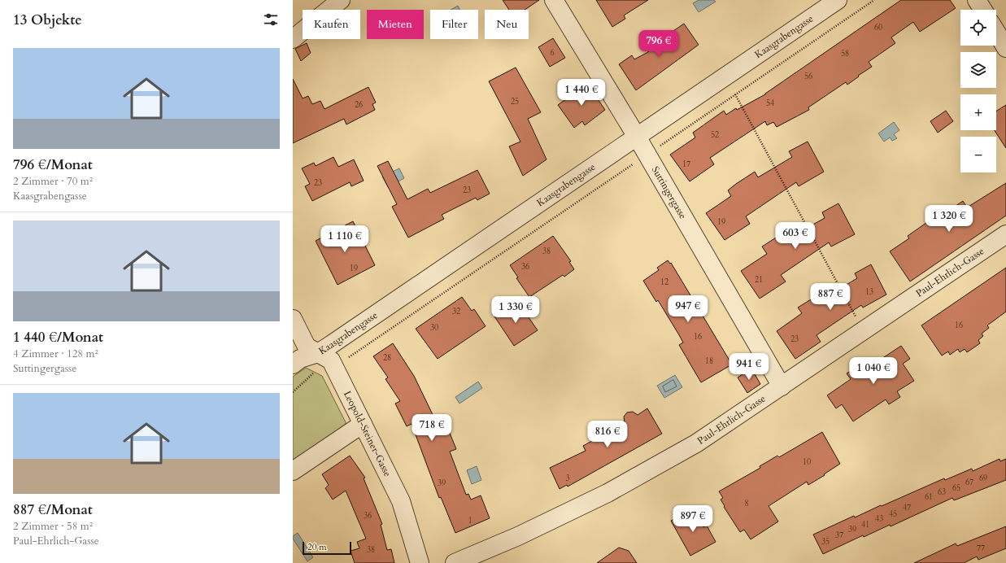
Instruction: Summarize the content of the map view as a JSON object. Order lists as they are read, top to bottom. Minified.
{"streets":{"street":["Kaasgrabengasse","Suttingergasse","Paul-Ehrlich-Gasse","Leopold-Steiner-Gasse"]},"crossings":[["Kaasgrabengasse","Suttingergasse"],["Kaasgrabengasse","Leopold-Steiner-Gasse"],["Suttingergasse","Paul-Ehrlich-Gasse"]],"house_numbers":["60","6","58","56","25","54","26","52","17","23","23","19","38","36","19","21","12","13","32","16","30","16","23","28","18","10","3","69","67","39","65","63","61","8","47","45","36","43","1","41","39","37","35","77","38"],"scale_bar":"20 m","page":{"heading":"13 Objekte","map_buttons":["+","−"],"chip":["Kaufen","Mieten","Filter","Neu"],"price":["796 €","1 440 €","1 320 €","603 €","1 110 €","887 €","947 €","1 330 €","941 €","1 040 €","718 €","816 €","897 €"],"list":[{"name":"796 €/Monat","note":"2 Zimmer · 70 m² · Kaasgrabengasse"},{"name":"1 440 €/Monat","note":"4 Zimmer · 128 m² · Suttingergasse"},{"name":"887 €/Monat","note":"2 Zimmer · 58 m² · Paul-Ehrlich-Gasse"}],"scale":"20 m"}}
